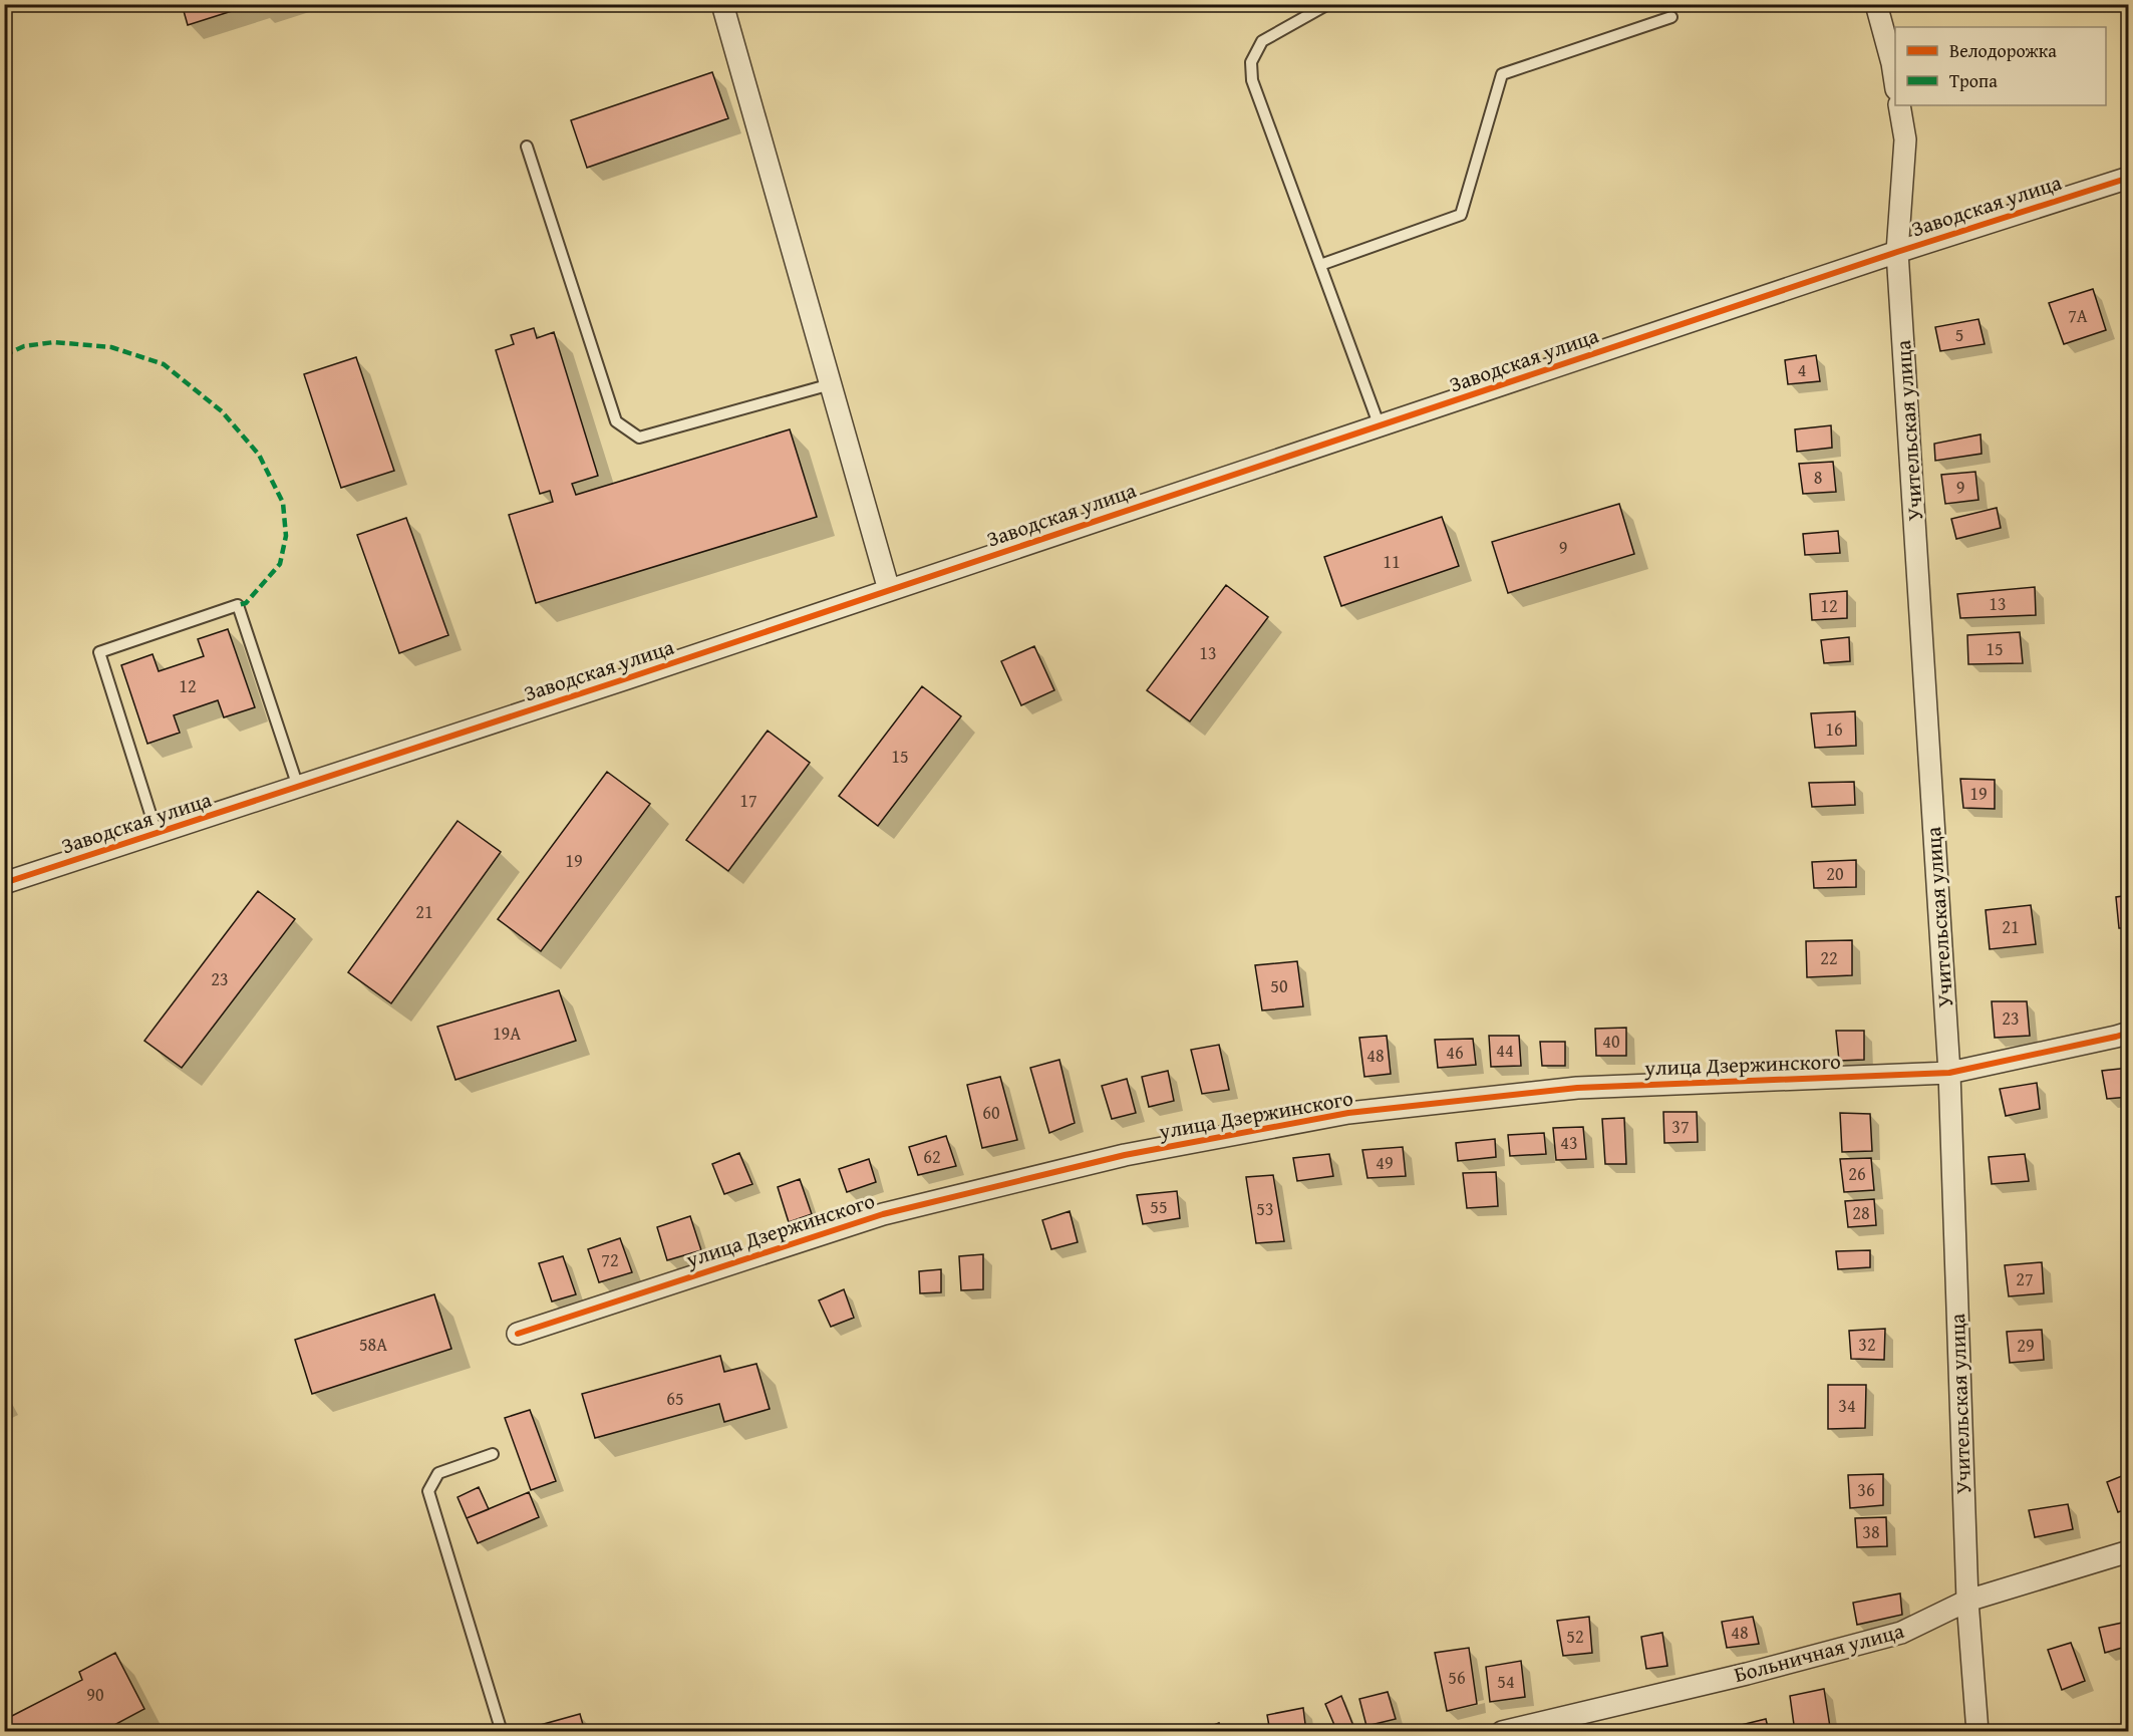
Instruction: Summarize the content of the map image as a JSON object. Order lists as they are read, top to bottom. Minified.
{"streets":{"street":["Заводская улица","Учительская улица","улица Дзержинского","Больничная улица"]},"crossings":[["Заводская улица","Учительская улица"],["Учительская улица","улица Дзержинского"],["Учительская улица","Больничная улица"]],"house_numbers":["7А","5","4","8","9","9","11","13","12","15","13","12","16","15","19","17","19","20","21","21","22","23","50","23","19А","40","44","46","48","60","37","43","62","49","26","55","53","28","72","27","58А","32","29","65","34","36","38","48","52","56","54","90"],"legend":["Велодорожка","Тропа"]}
